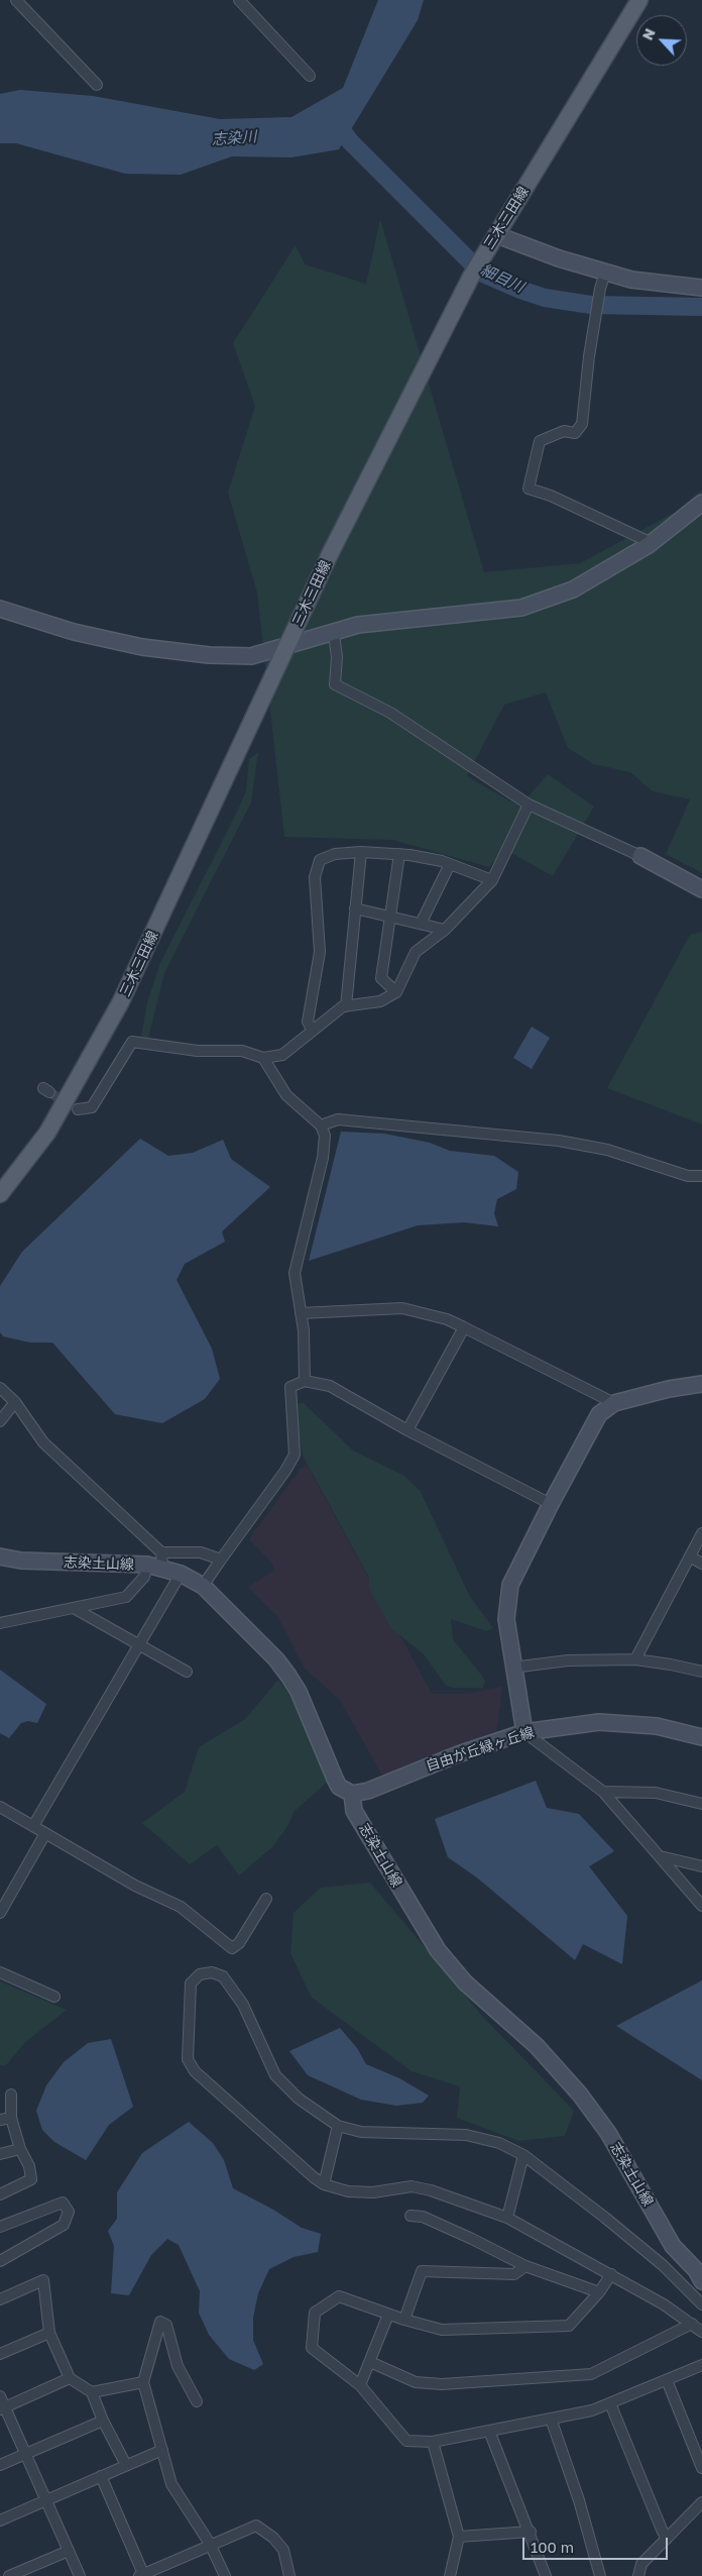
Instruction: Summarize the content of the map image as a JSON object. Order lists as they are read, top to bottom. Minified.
{"streets":{"main road":["三木三田線"],"street":["志染土山線","自由が丘緑ヶ丘線"]},"crossings":[["志染土山線","自由が丘緑ヶ丘線"]],"water":["志染川","細目川"],"scale_bar":"100 m","north":"top left"}
